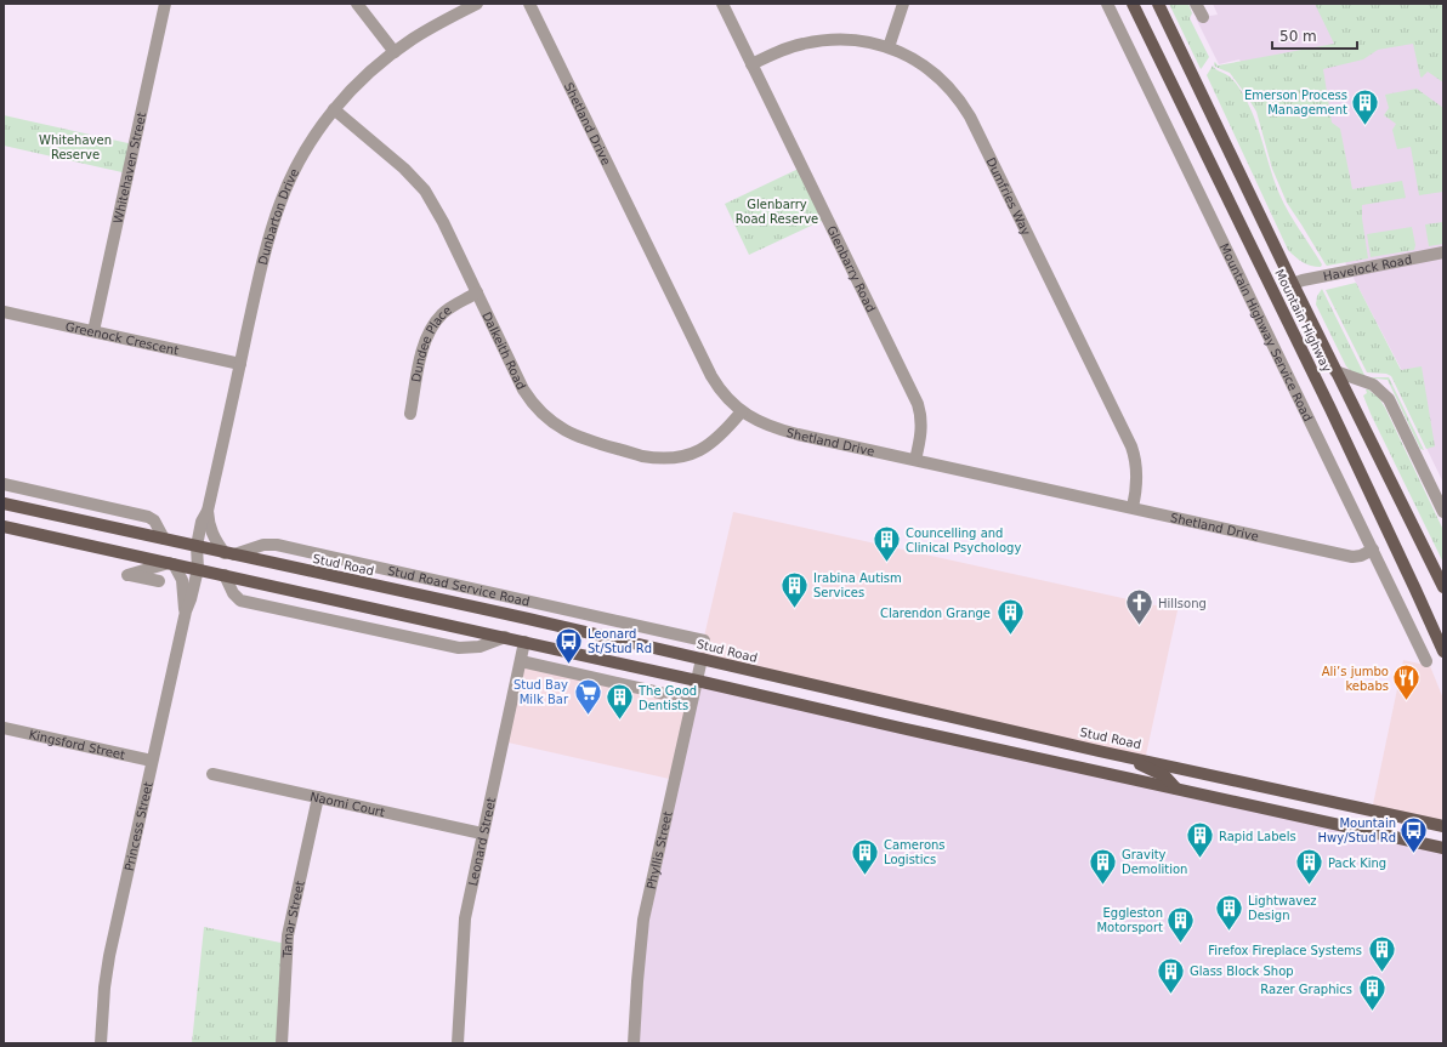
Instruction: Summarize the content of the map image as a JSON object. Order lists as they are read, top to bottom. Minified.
{"streets":{"main road":["Mountain Highway","Stud Road"],"street":["Shetland Drive","Whitehaven Street","Dumfries Way","Dunbarton Drive","Havelock Road","Glenbarry Road","Mountain Highway Service Road","Greenock Crescent","Dundee Place","Dalkeith Road","Stud Road Service Road","Kingsford Street","Naomi Court","Princess Street","Leonard Street","Phyllis Street","Tamar Street"]},"crossings":[["Shetland Drive","Dumfries Way"],["Shetland Drive","Glenbarry Road"],["Shetland Drive","Mountain Highway Service Road"],["Shetland Drive","Dalkeith Road"],["Whitehaven Street","Greenock Crescent"],["Dumfries Way","Glenbarry Road"],["Dunbarton Drive","Greenock Crescent"],["Dunbarton Drive","Dalkeith Road"],["Dunbarton Drive","Stud Road"],["Dunbarton Drive","Stud Road Service Road"],["Dunbarton Drive","Princess Street"],["Havelock Road","Mountain Highway"],["Dundee Place","Dalkeith Road"],["Stud Road","Stud Road Service Road"],["Stud Road","Phyllis Street"],["Kingsford Street","Princess Street"],["Naomi Court","Leonard Street"],["Naomi Court","Tamar Street"]],"parks":["Whitehaven Reserve","Glenbarry Road Reserve"],"places":{"building":["Emerson Process Management","Councelling and Clinical Psychology","Irabina Autism Services","Clarendon Grange","The Good Dentists","Rapid Labels","Camerons Logistics","Gravity Demolition","Pack King","Lightwavez Design","Eggleston Motorsport","Firefox Fireplace Systems","Glass Block Shop","Razer Graphics"],"church":["Hillsong"],"bus stop":["Leonard St/Stud Rd","Mountain Hwy/Stud Rd"],"restaurant":["Ali’s jumbo kebabs"],"supermarket":["Stud Bay Milk Bar"]},"scale_bar":"50 m"}
